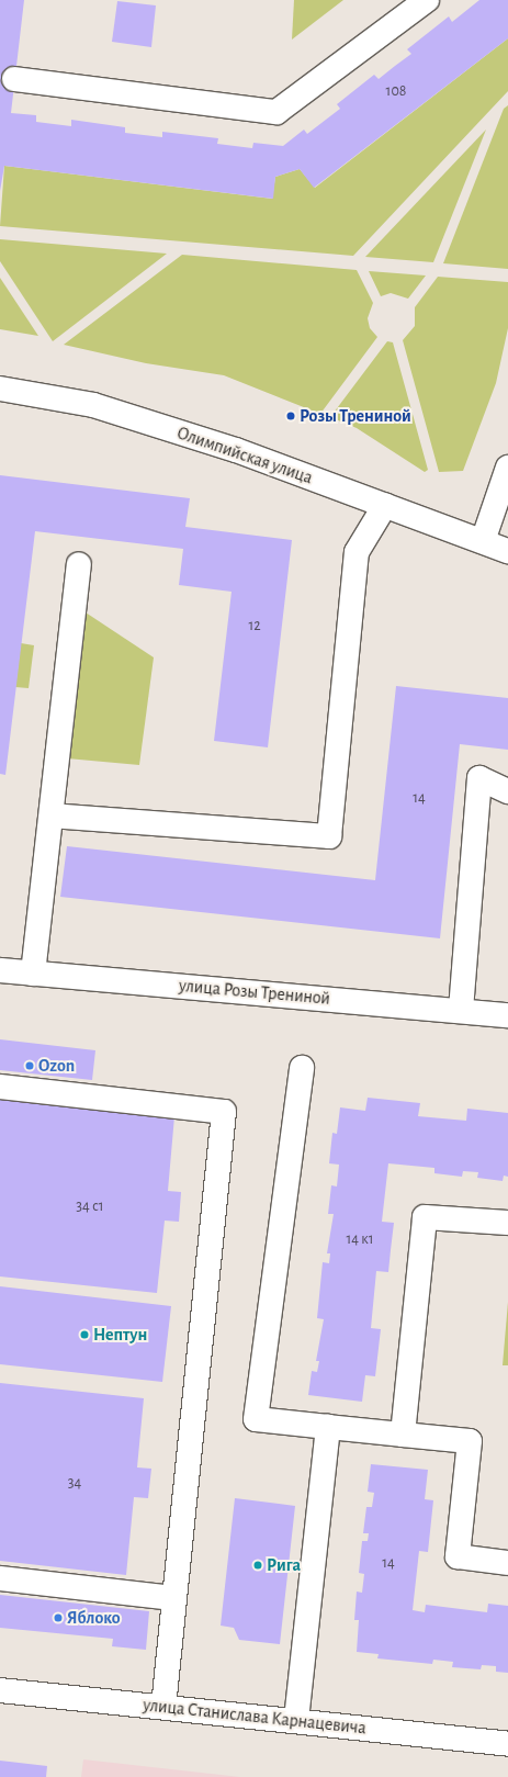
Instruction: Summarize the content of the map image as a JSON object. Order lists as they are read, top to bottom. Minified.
{"streets":{"street":["Олимпийская улица","улица Розы Трениной","улица Станислава Карнацевича"]},"places":["Розы Трениной","Ozon","Нептун","Рига","Яблоко"],"house_numbers":["108","12","14","34 с1","14 к1","34","14"]}
